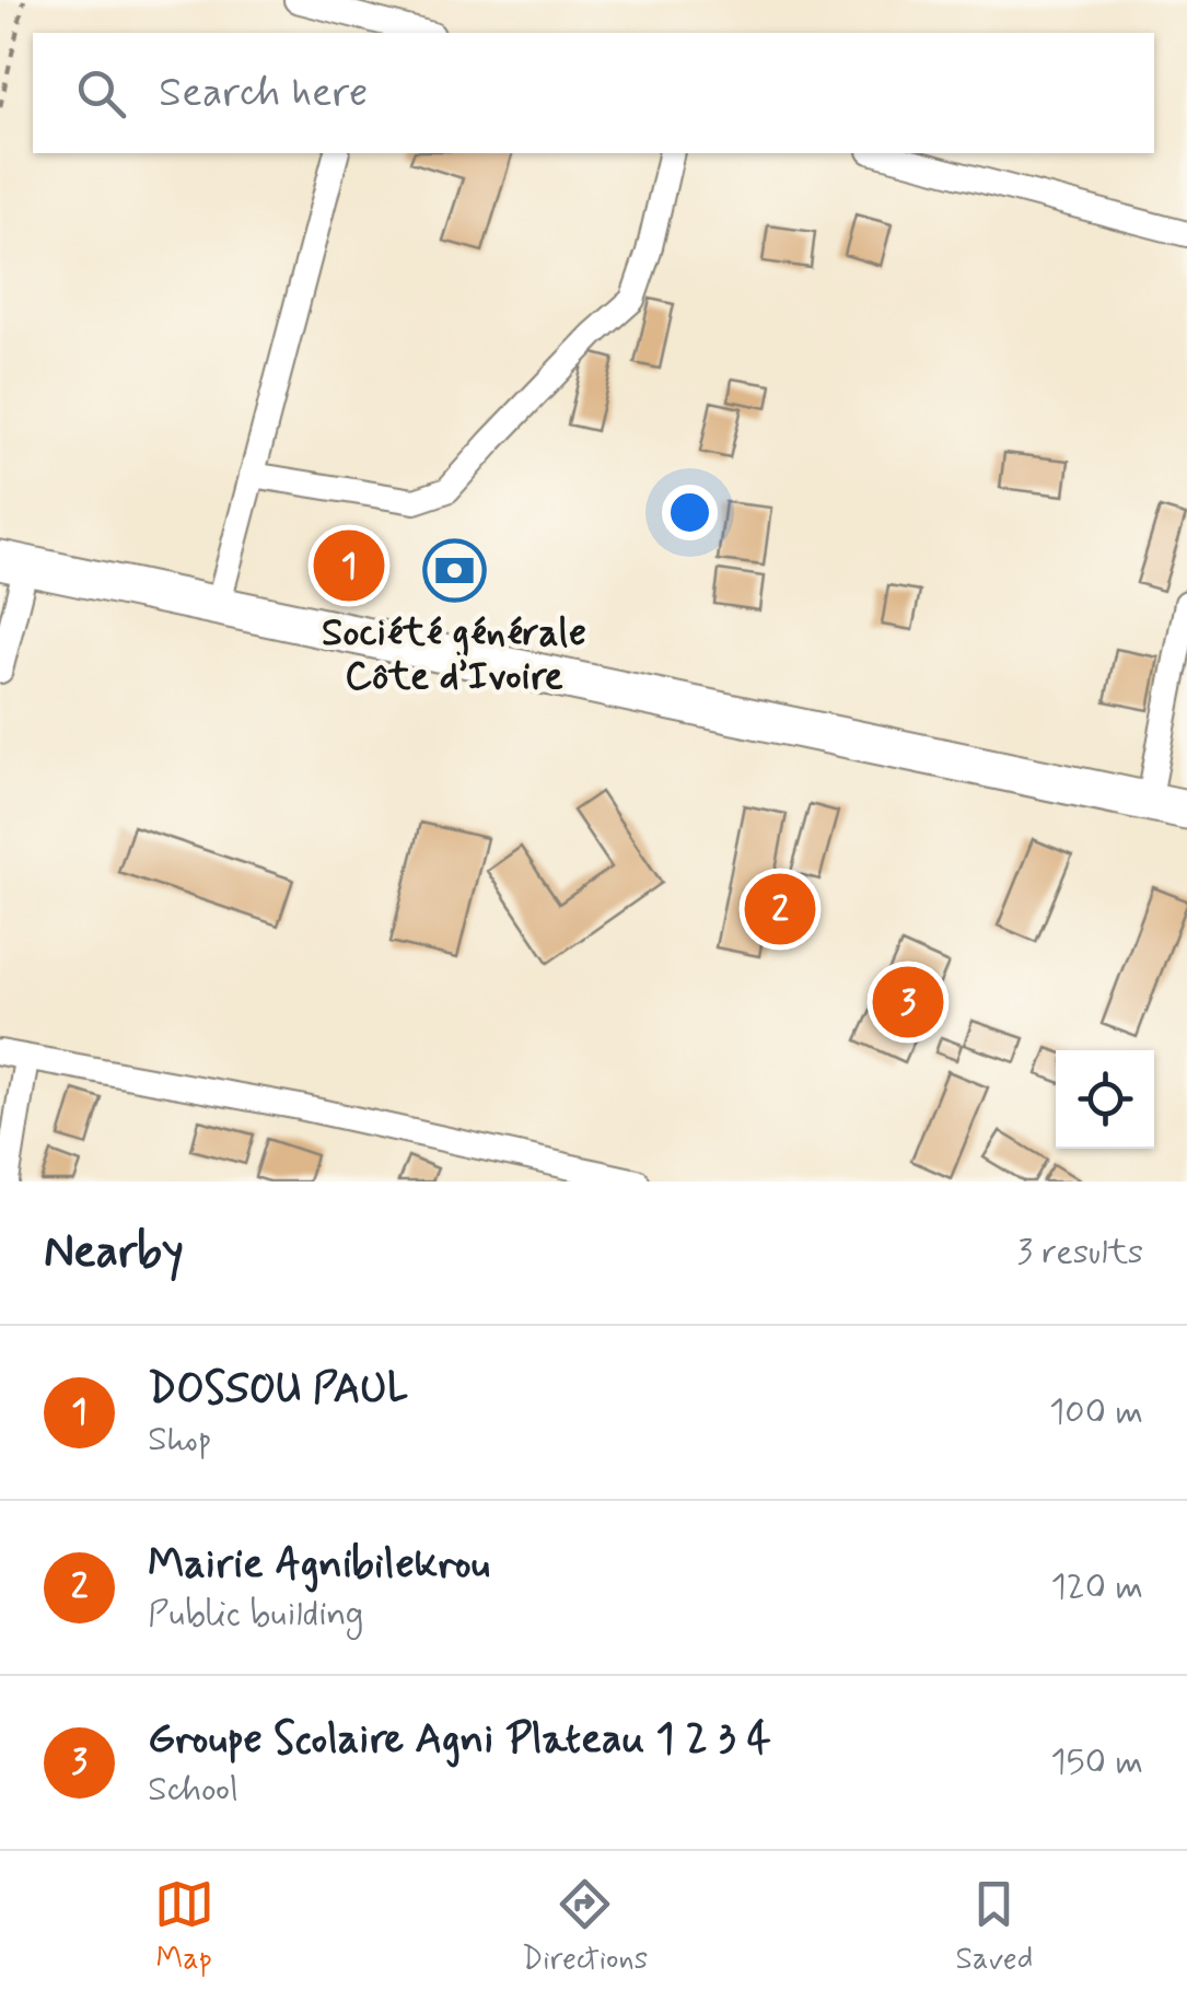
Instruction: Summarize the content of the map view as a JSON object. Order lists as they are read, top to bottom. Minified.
{"places":{"bank":["Société générale Côte d’Ivoire"]},"page":{"search":"Search here","pins":["1","2","3"],"heading":["Nearby","3 results"],"list":[{"mark":"1","name":"DOSSOU PAUL","note":"Shop","value":"100 m"},{"mark":"2","name":"Mairie Agnibilekrou","note":"Public building","value":"120 m"},{"mark":"3","name":"Groupe Scolaire Agni Plateau 1 2 3 4","note":"School","value":"150 m"}],"nav":["Map","Directions","Saved"]}}
